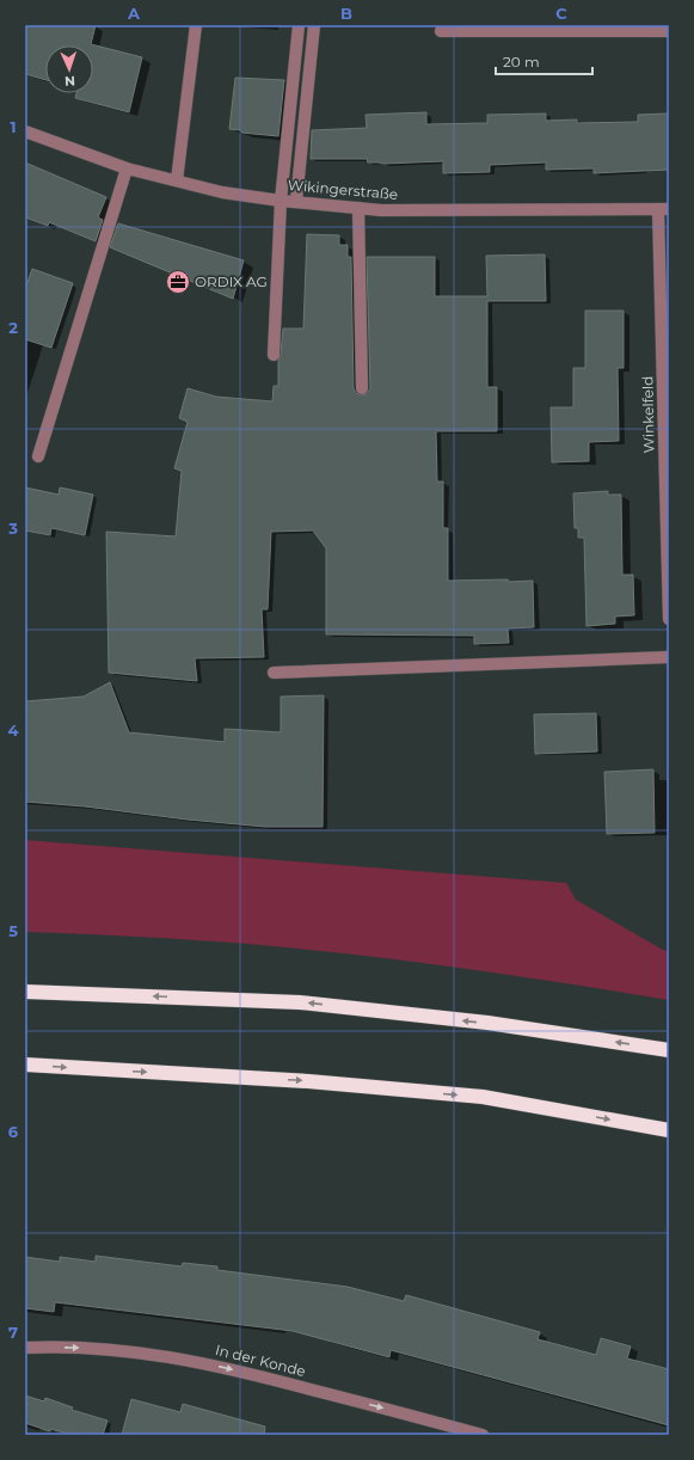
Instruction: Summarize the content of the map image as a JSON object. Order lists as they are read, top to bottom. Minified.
{"streets":{"street":["Wikingerstraße","Winkelfeld","In der Konde"]},"crossings":[["Wikingerstraße","Winkelfeld"]],"one_way":["In der Konde"],"places":{"office":["ORDIX AG"]},"scale_bar":"20 m","north":"bottom","grid":{"columns":["A","B","C"],"rows":["1","2","3","4","5","6","7"]}}
